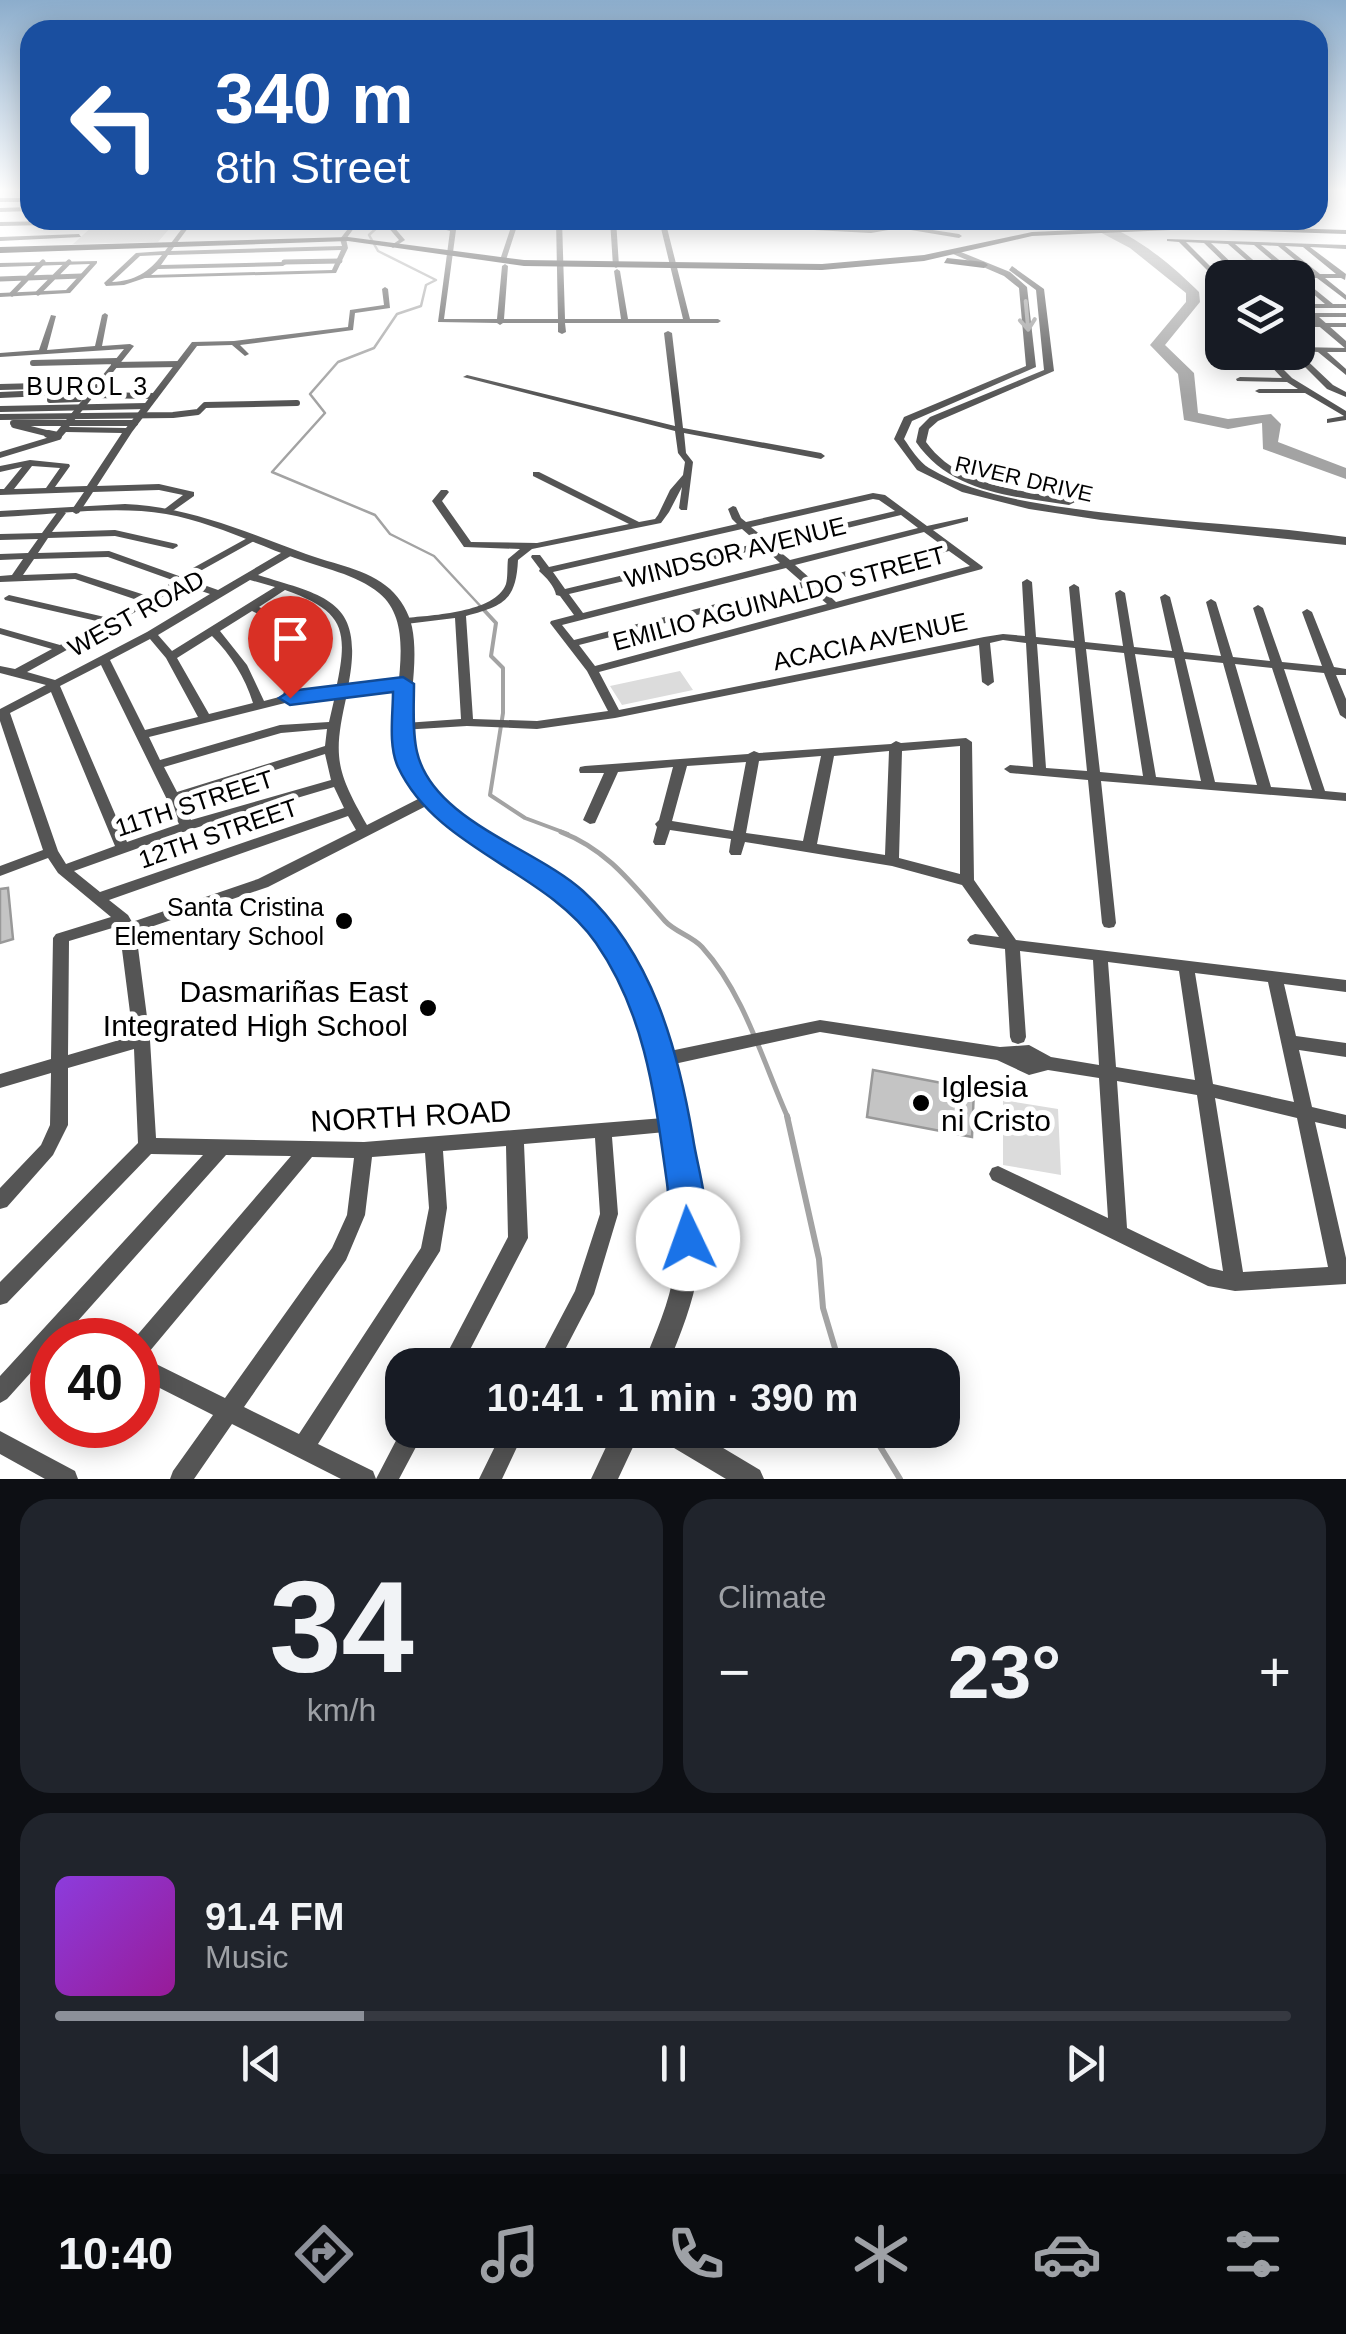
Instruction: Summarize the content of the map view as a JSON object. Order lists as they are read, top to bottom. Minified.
{"streets":{"street":["RIVER DRIVE","WINDSOR AVENUE","EMILIO AGUINALDO STREET","WEST ROAD","ACACIA AVENUE","11TH STREET","12TH STREET","NORTH ROAD"]},"districts":["BUROL 3"],"places":["Santa Cristina Elementary School","Dasmariñas East Integrated High School","Iglesia ni Cristo"],"page":{"turn":["340 m","8th Street"],"limit":"40","trip":"10:41 · 1 min · 390 m","tile":[["34","km/h"],"Climate"],"heat":["−","23°","+"],"song":["91.4 FM","Music"],"tabs":"10:40"}}
